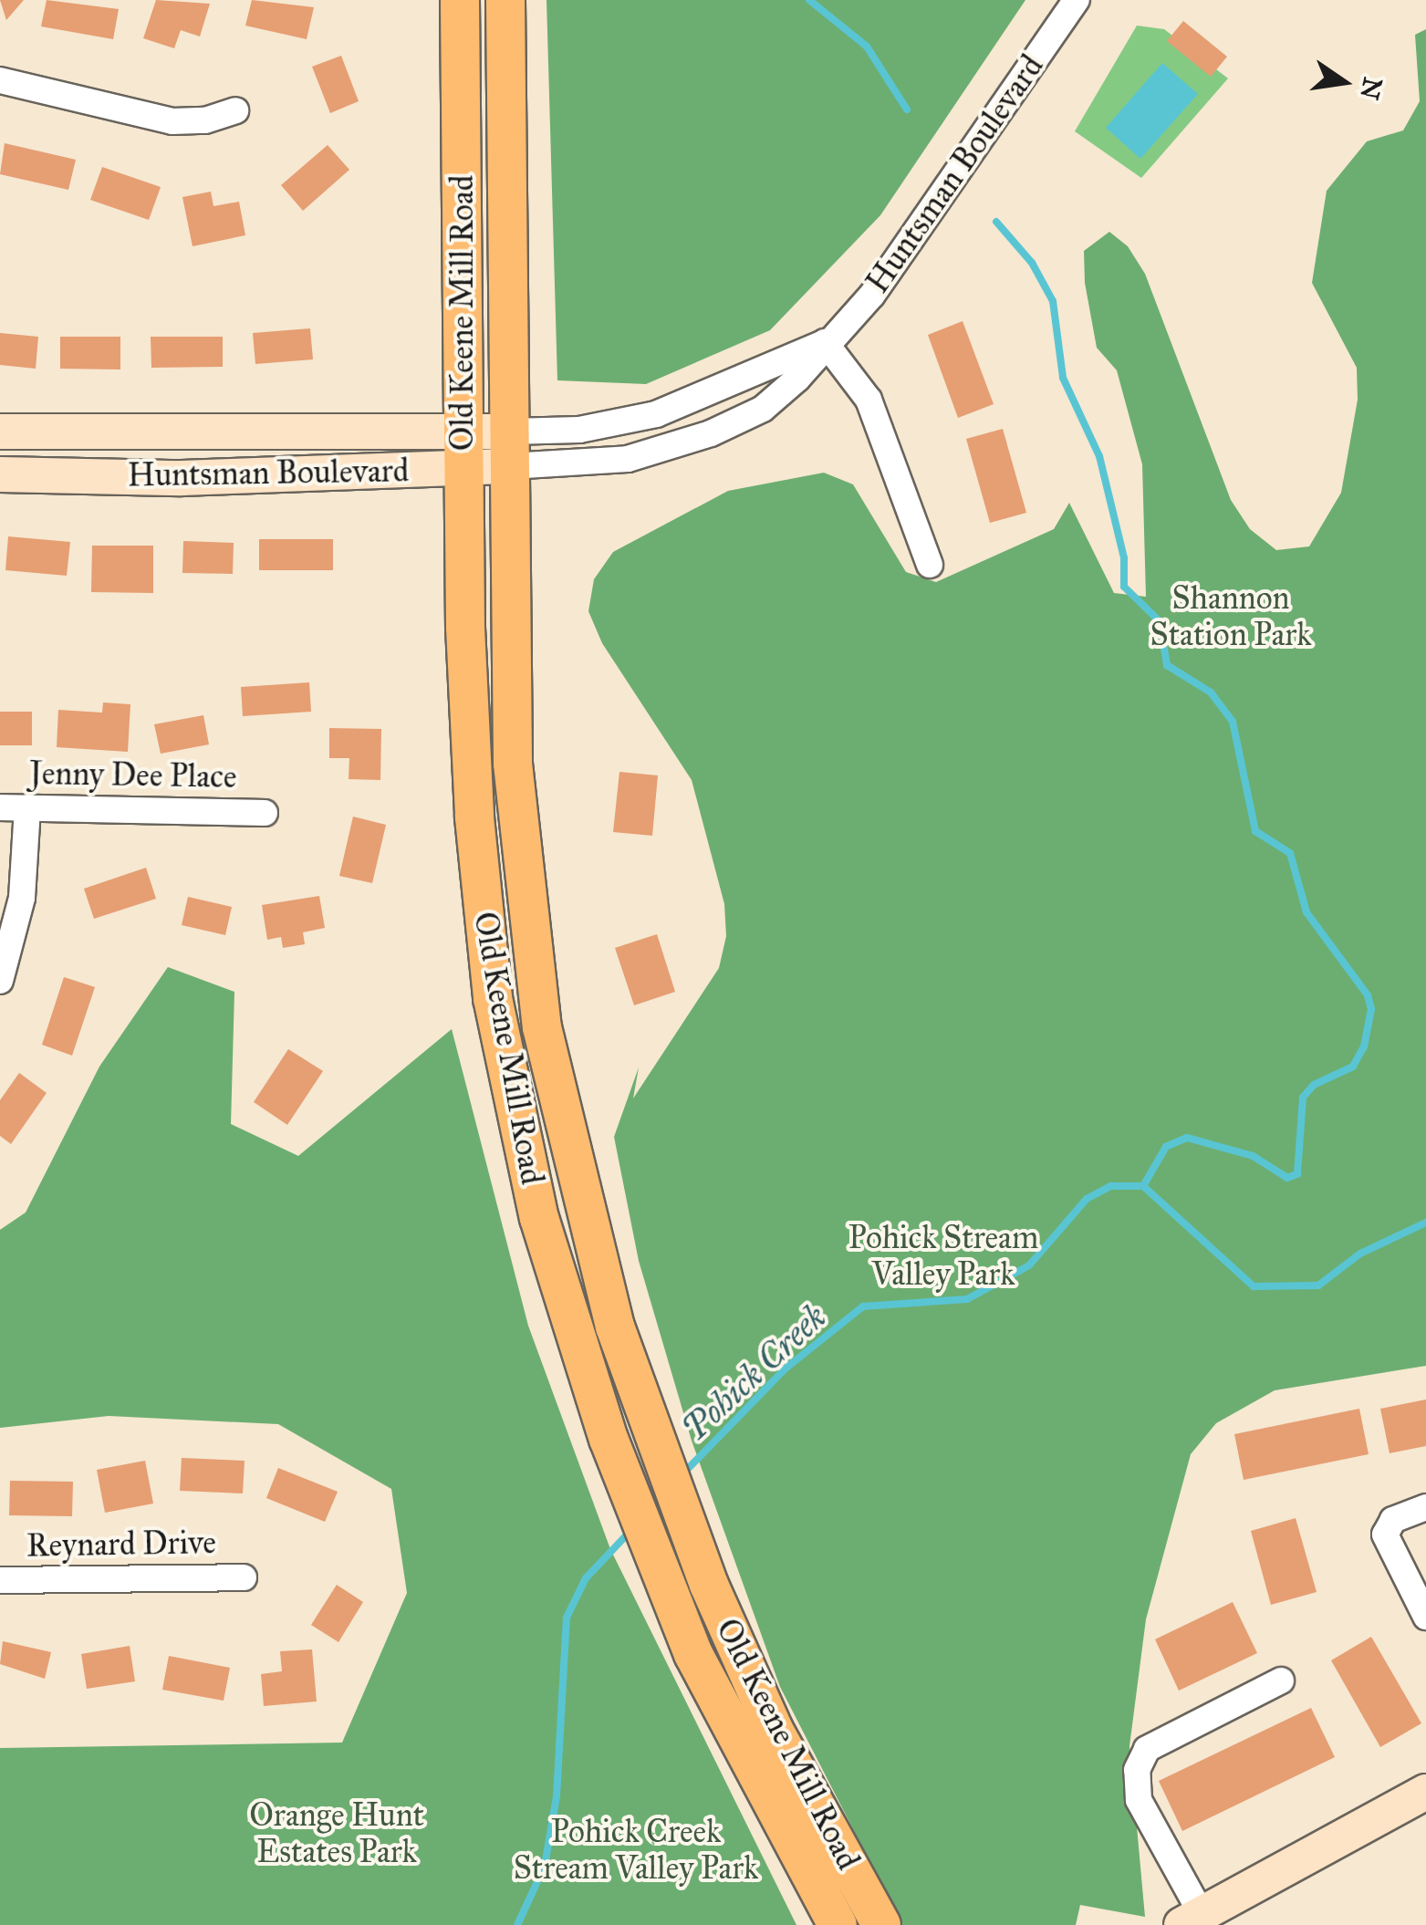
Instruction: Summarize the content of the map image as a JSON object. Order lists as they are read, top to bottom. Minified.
{"streets":{"main road":["Old Keene Mill Road"],"street":["Huntsman Boulevard","Jenny Dee Place","Reynard Drive"]},"crossings":[["Huntsman Boulevard","Old Keene Mill Road"]],"water":["Pohick Creek"],"parks":["Shannon Station Park","Pohick Stream Valley Park","Orange Hunt Estates Park","Pohick Creek Stream Valley Park"],"north":"right"}
